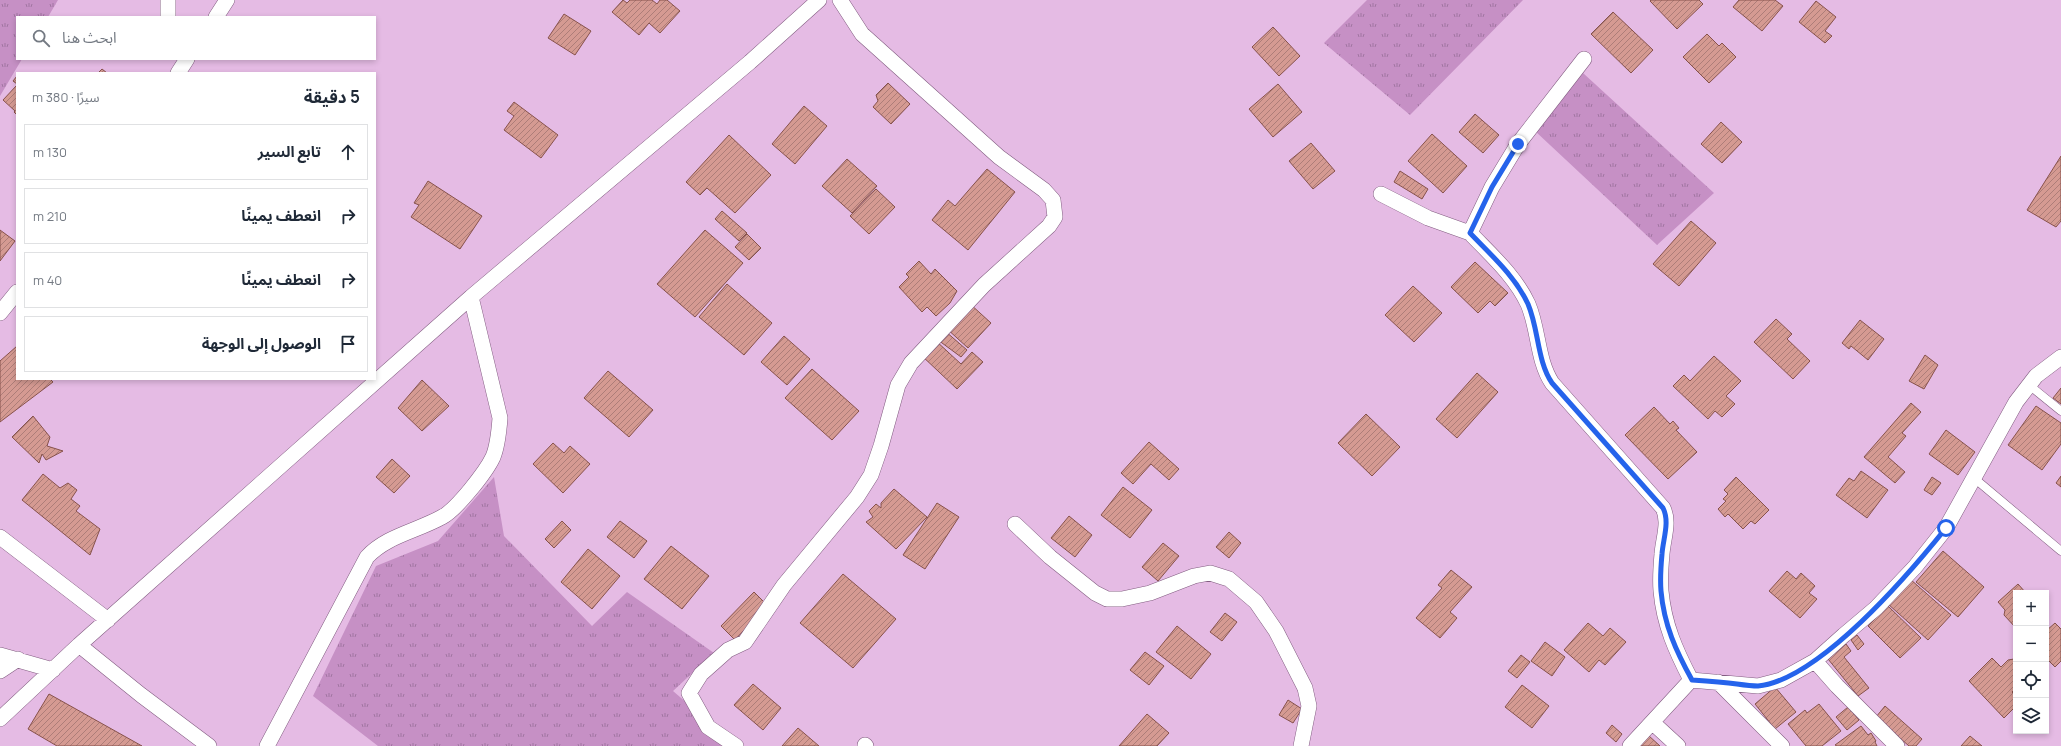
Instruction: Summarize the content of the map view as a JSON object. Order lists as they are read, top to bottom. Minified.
{"page":{"search":"ابحث هنا","heading":["5 دقيقة","سيرًا · 380 m"],"list":[["تابع السير","130 m"],["انعطف يمينًا","210 m"],["انعطف يمينًا","40 m"],"الوصول إلى الوجهة"],"map_buttons":["+","−"]}}
